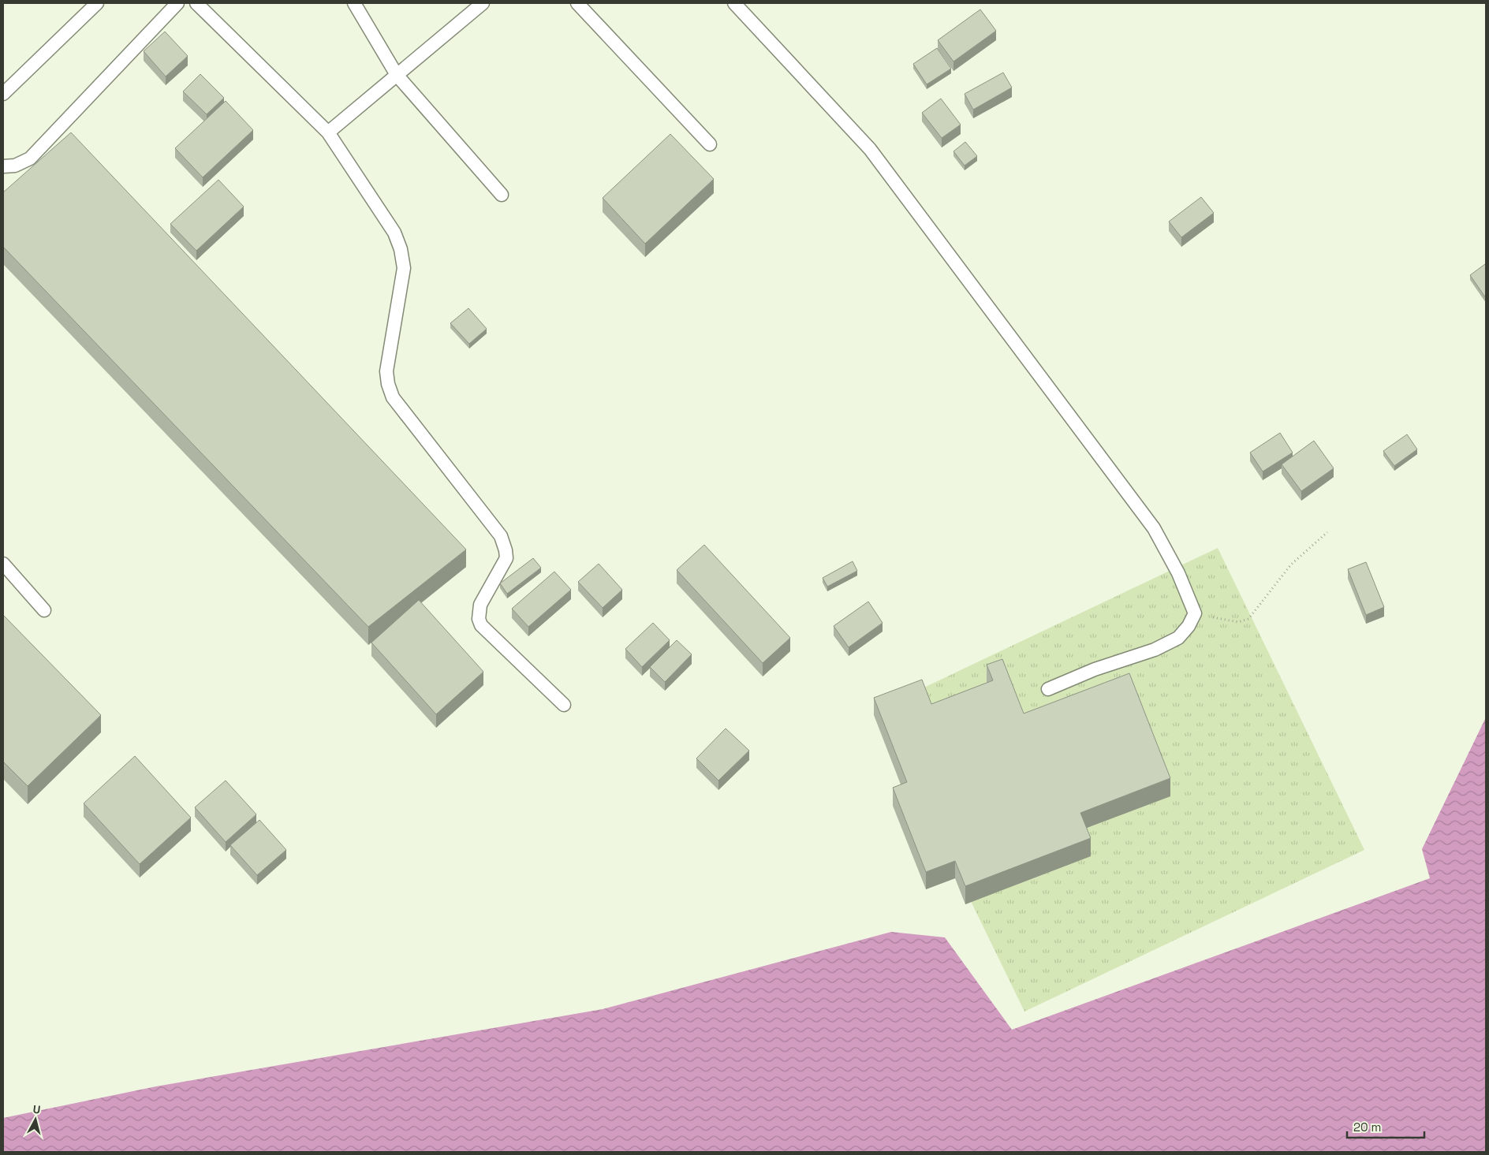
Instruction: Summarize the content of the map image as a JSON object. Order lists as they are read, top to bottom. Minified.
{"scale_bar":"20 m","north":"top"}
